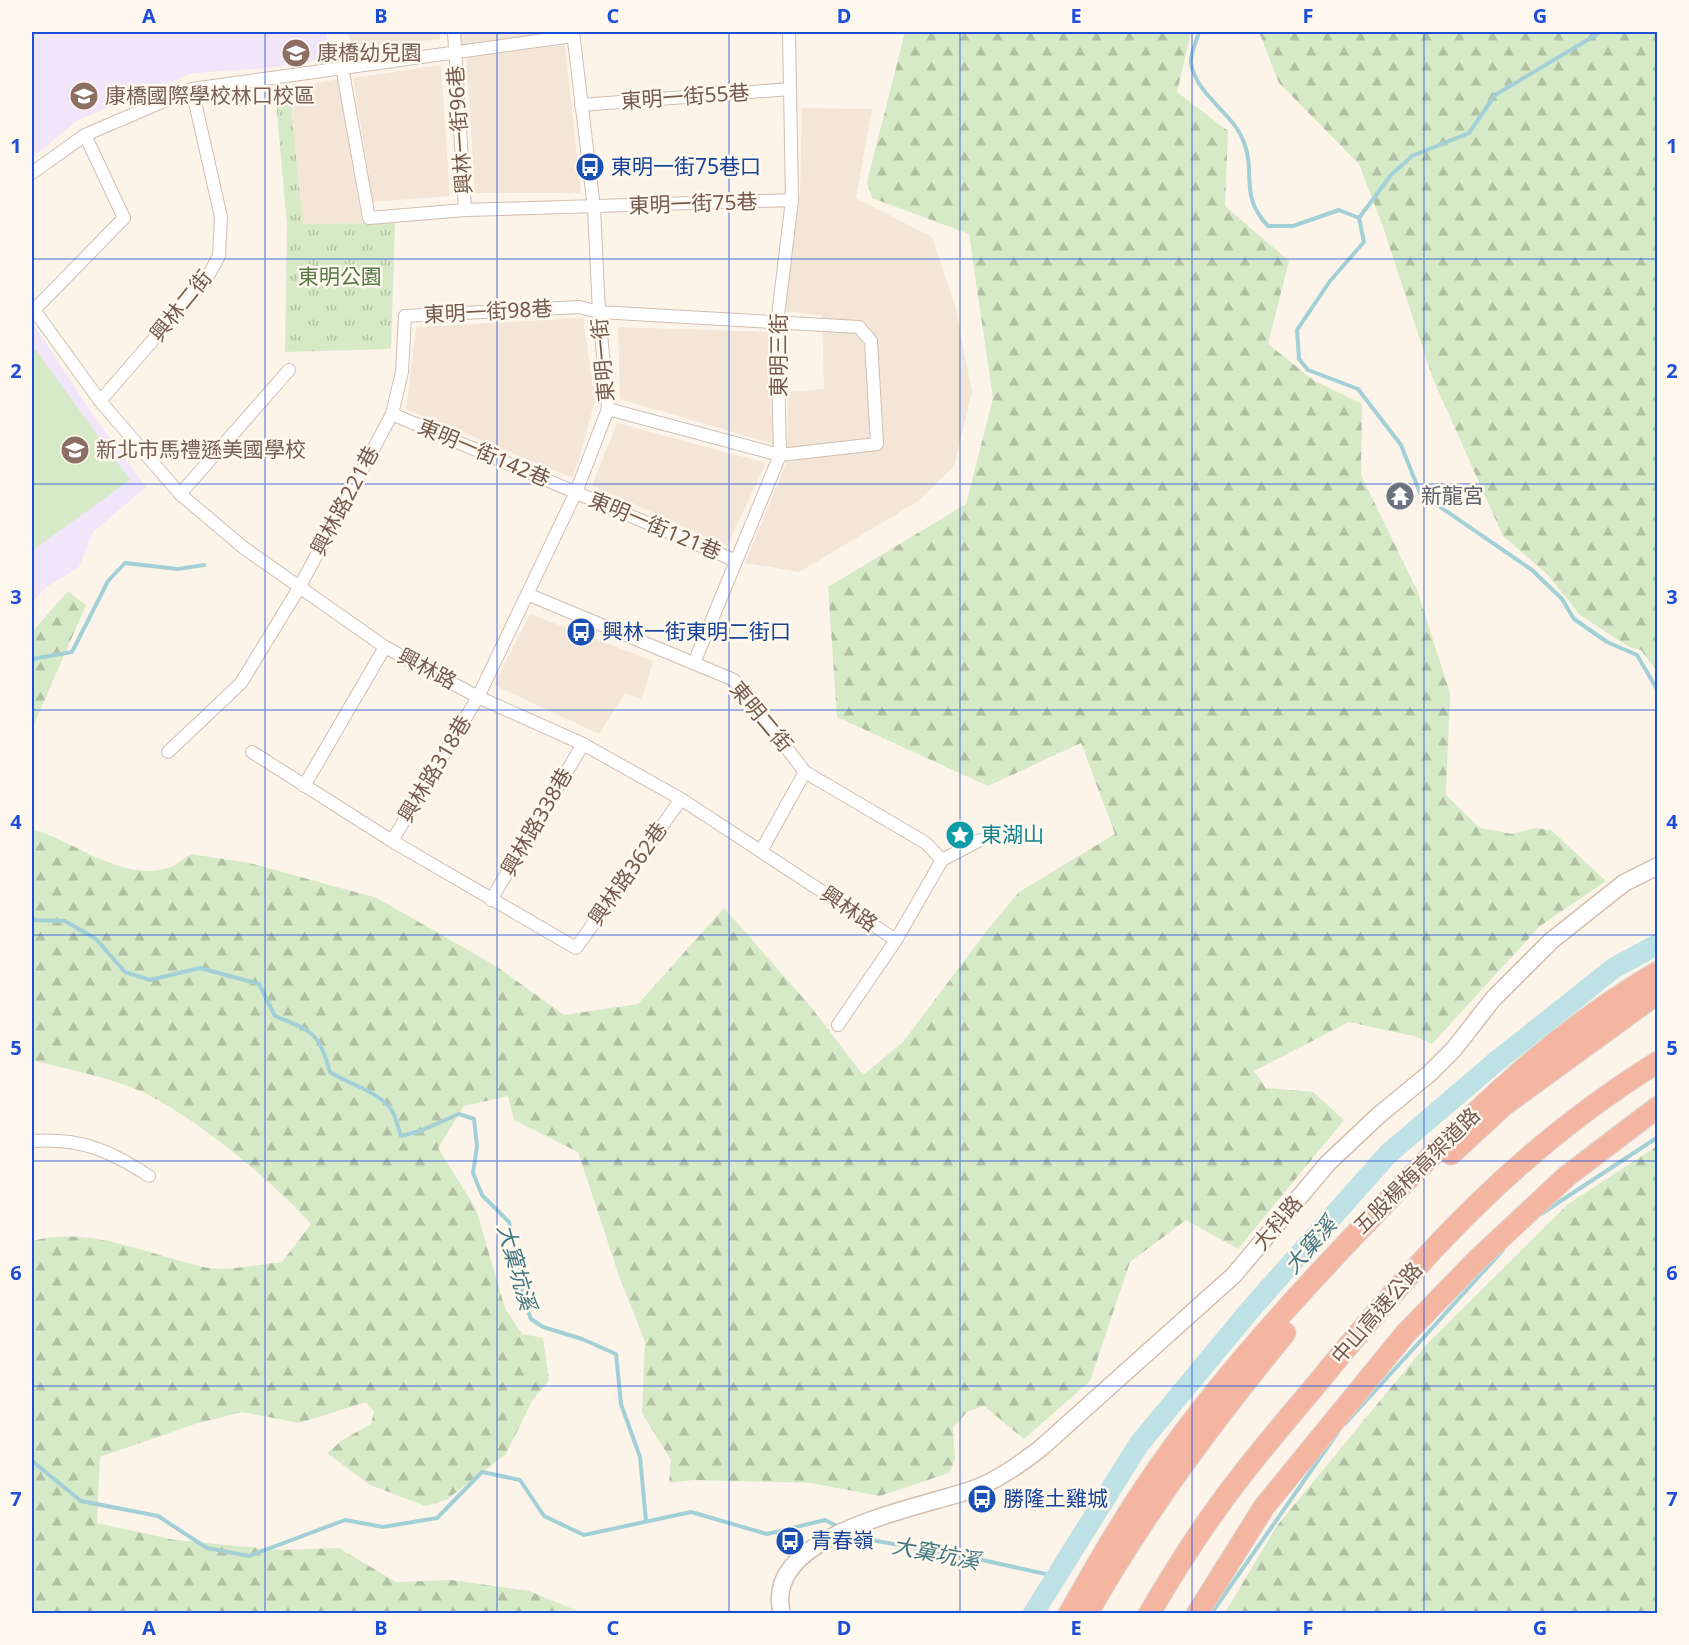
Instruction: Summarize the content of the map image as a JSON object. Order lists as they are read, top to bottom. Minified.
{"streets":{"highway":["五股楊梅高架道路","中山高速公路"],"street":["東明一街55巷","興林一街96巷","東明一街75巷","興林二街","東明一街98巷","東明三街","東明一街","東明一街142巷","興林路221巷","東明一街121巷","興林路","東明二街","興林路318巷","興林路338巷","興林路362巷","大科路"]},"crossings":[["東明一街55巷","東明三街"],["東明一街55巷","東明一街"],["興林一街96巷","東明一街75巷"],["東明一街75巷","東明三街"],["東明一街75巷","東明一街"],["興林二街","興林路"],["東明一街98巷","東明一街"],["東明一街98巷","東明一街142巷"],["東明一街98巷","興林路221巷"],["東明三街","東明一街121巷"],["東明三街","東明二街"],["東明一街","東明一街142巷"],["東明一街","東明一街121巷"],["東明一街","興林路"],["東明一街","東明二街"],["東明一街","興林路318巷"],["東明一街142巷","興林路221巷"],["東明一街142巷","東明一街121巷"],["興林路221巷","興林路"],["興林路","興林路318巷"],["興林路","興林路338巷"],["興林路","興林路362巷"],["興林路338巷","興林路362巷"]],"water":["大窠溪","大窠坑溪"],"parks":["東明公園"],"places":{"school or university":["康橋幼兒園","康橋國際學校林口校區","新北市馬禮遜美國學校"],"bus stop":["東明一街75巷口","興林一街東明二街口","勝隆土雞城","青春嶺"],"temple":["新龍宮"],"place":["東湖山"]},"grid":{"columns":["A","B","C","D","E","F","G"],"rows":["1","2","3","4","5","6","7"]}}
